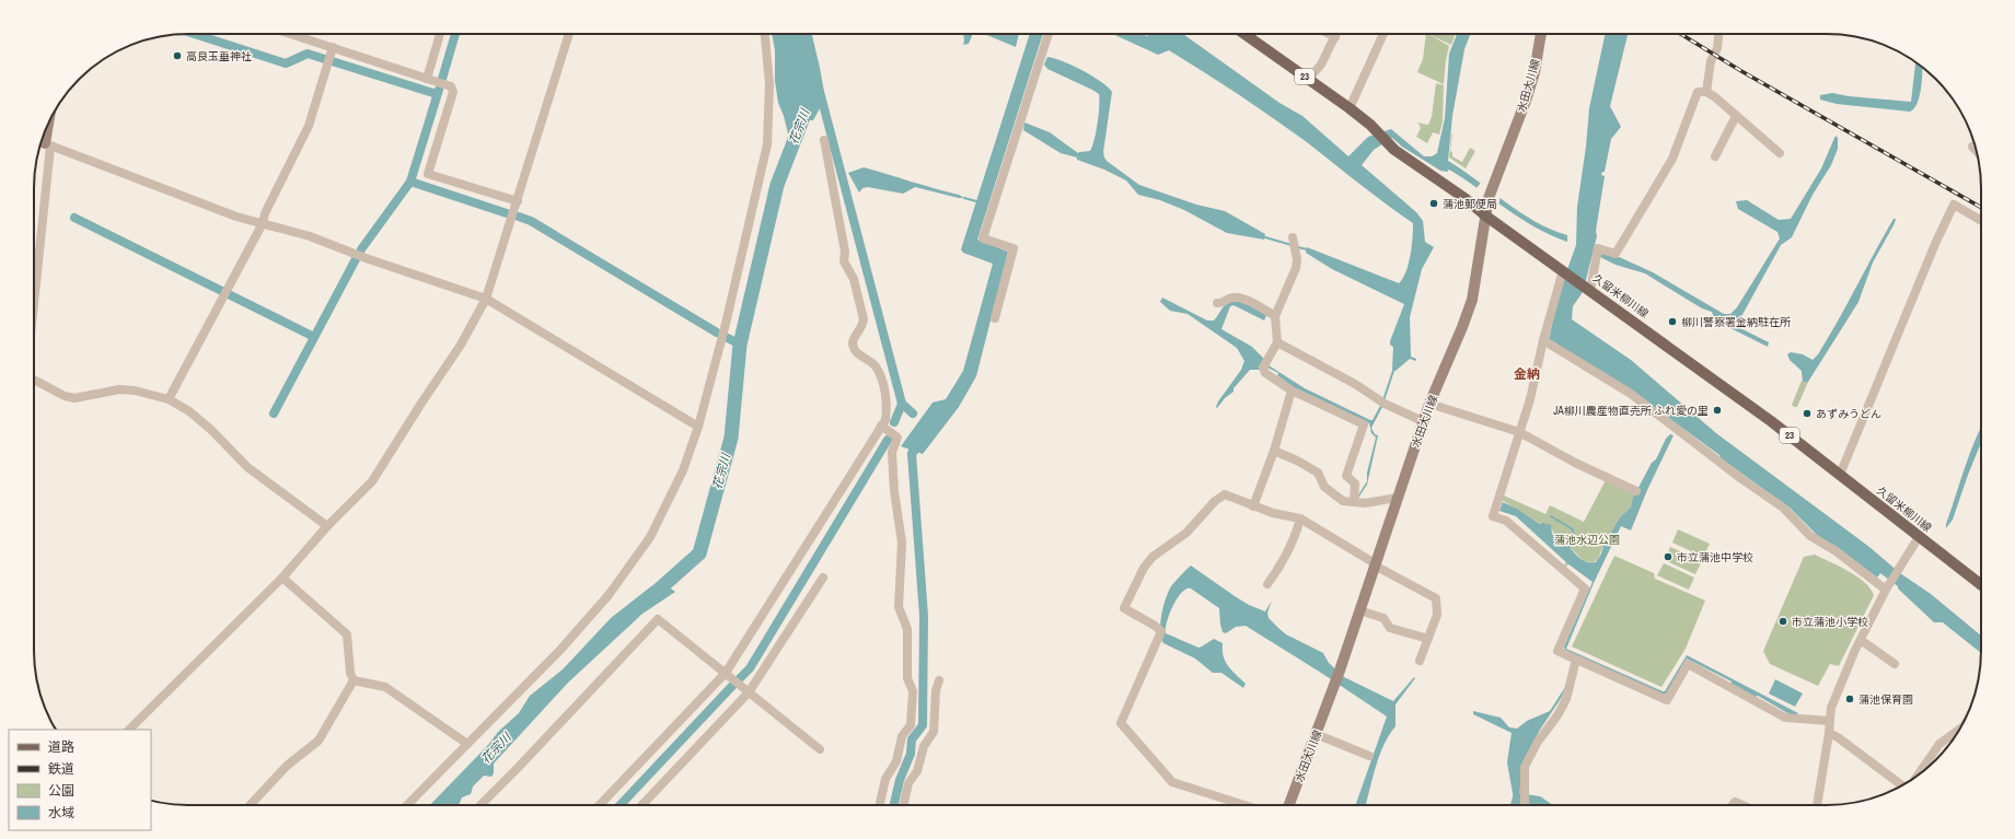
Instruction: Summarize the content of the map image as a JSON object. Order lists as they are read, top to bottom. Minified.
{"streets":{"main road":["23","水田大川線","久留米柳川線"]},"crossings":[["水田大川線","久留米柳川線"]],"districts":["金納"],"water":["花宗川"],"parks":["蒲池水辺公園"],"places":["高良玉垂神社","蒲池郵便局","柳川警察署金納駐在所","JA柳川農産物直売所 ふれ愛の里","あずみうどん","市立蒲池中学校","市立蒲池小学校","蒲池保育園"],"legend":["道路","鉄道","公園","水域"]}
